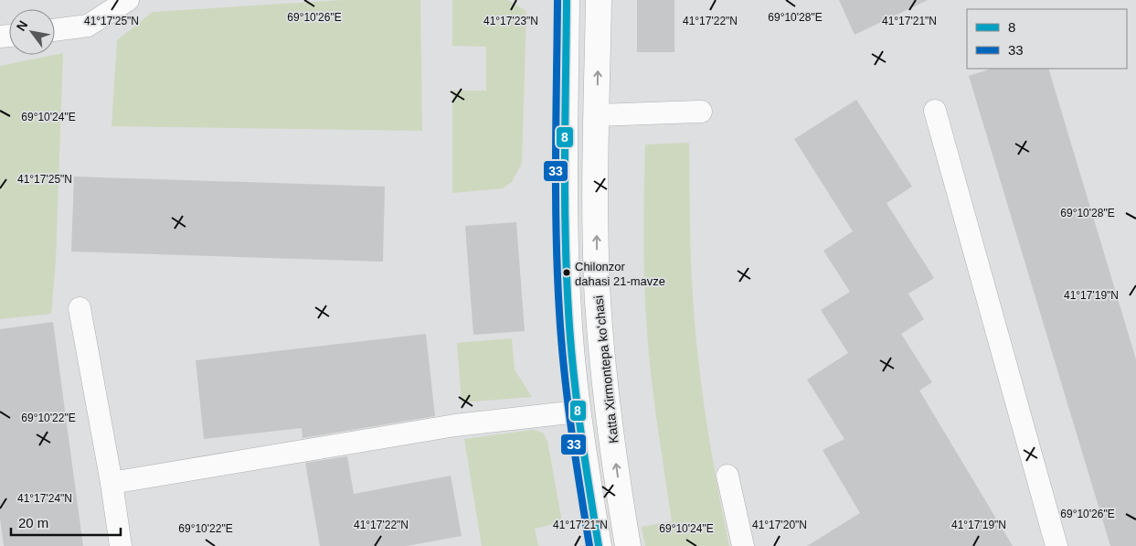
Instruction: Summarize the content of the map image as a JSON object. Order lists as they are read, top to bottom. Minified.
{"streets":{"main road":["Katta Xirmontepa koʻchasi"]},"places":["Chilonzor dahasi 21-mavze"],"lines":["transit line 8","transit line 33"],"legend":["8","33"],"scale_bar":"20 m","north":"top left","coordinates":["69°10'28\"E","69°10'26\"E","41°17'25\"N","41°17'23\"N","41°17'22\"N","41°17'21\"N","69°10'24\"E","41°17'19\"N","69°10'22\"E","41°17'24\"N","41°17'20\"N"]}
